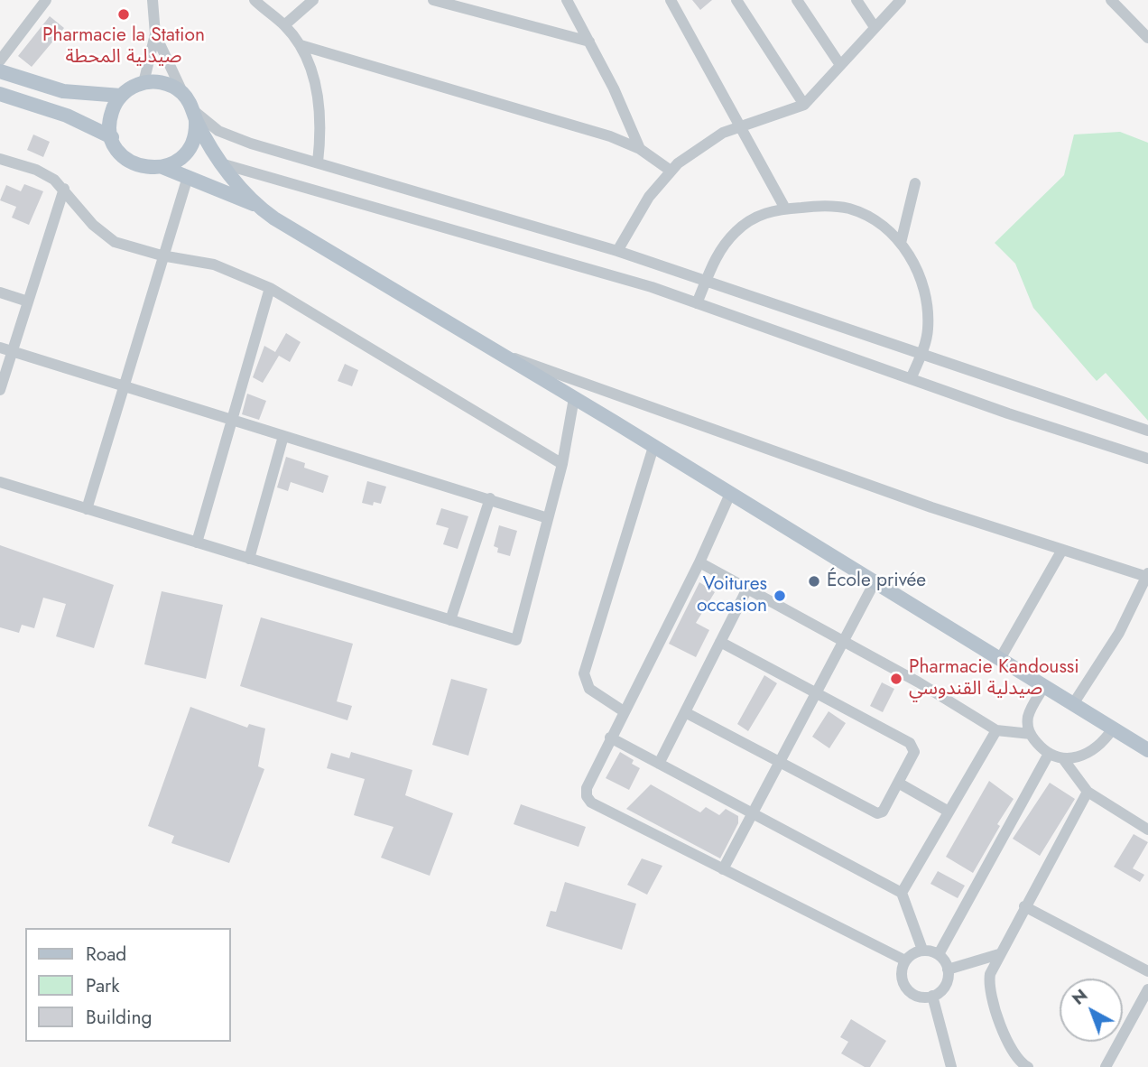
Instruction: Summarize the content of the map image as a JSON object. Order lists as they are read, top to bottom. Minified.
{"places":["Pharmacie la Station صيدلية المحطة","École privée","Voitures occasion","Pharmacie Kandoussi صيدلية القندوسي"],"legend":["Road","Park","Building"],"north":"top left"}
